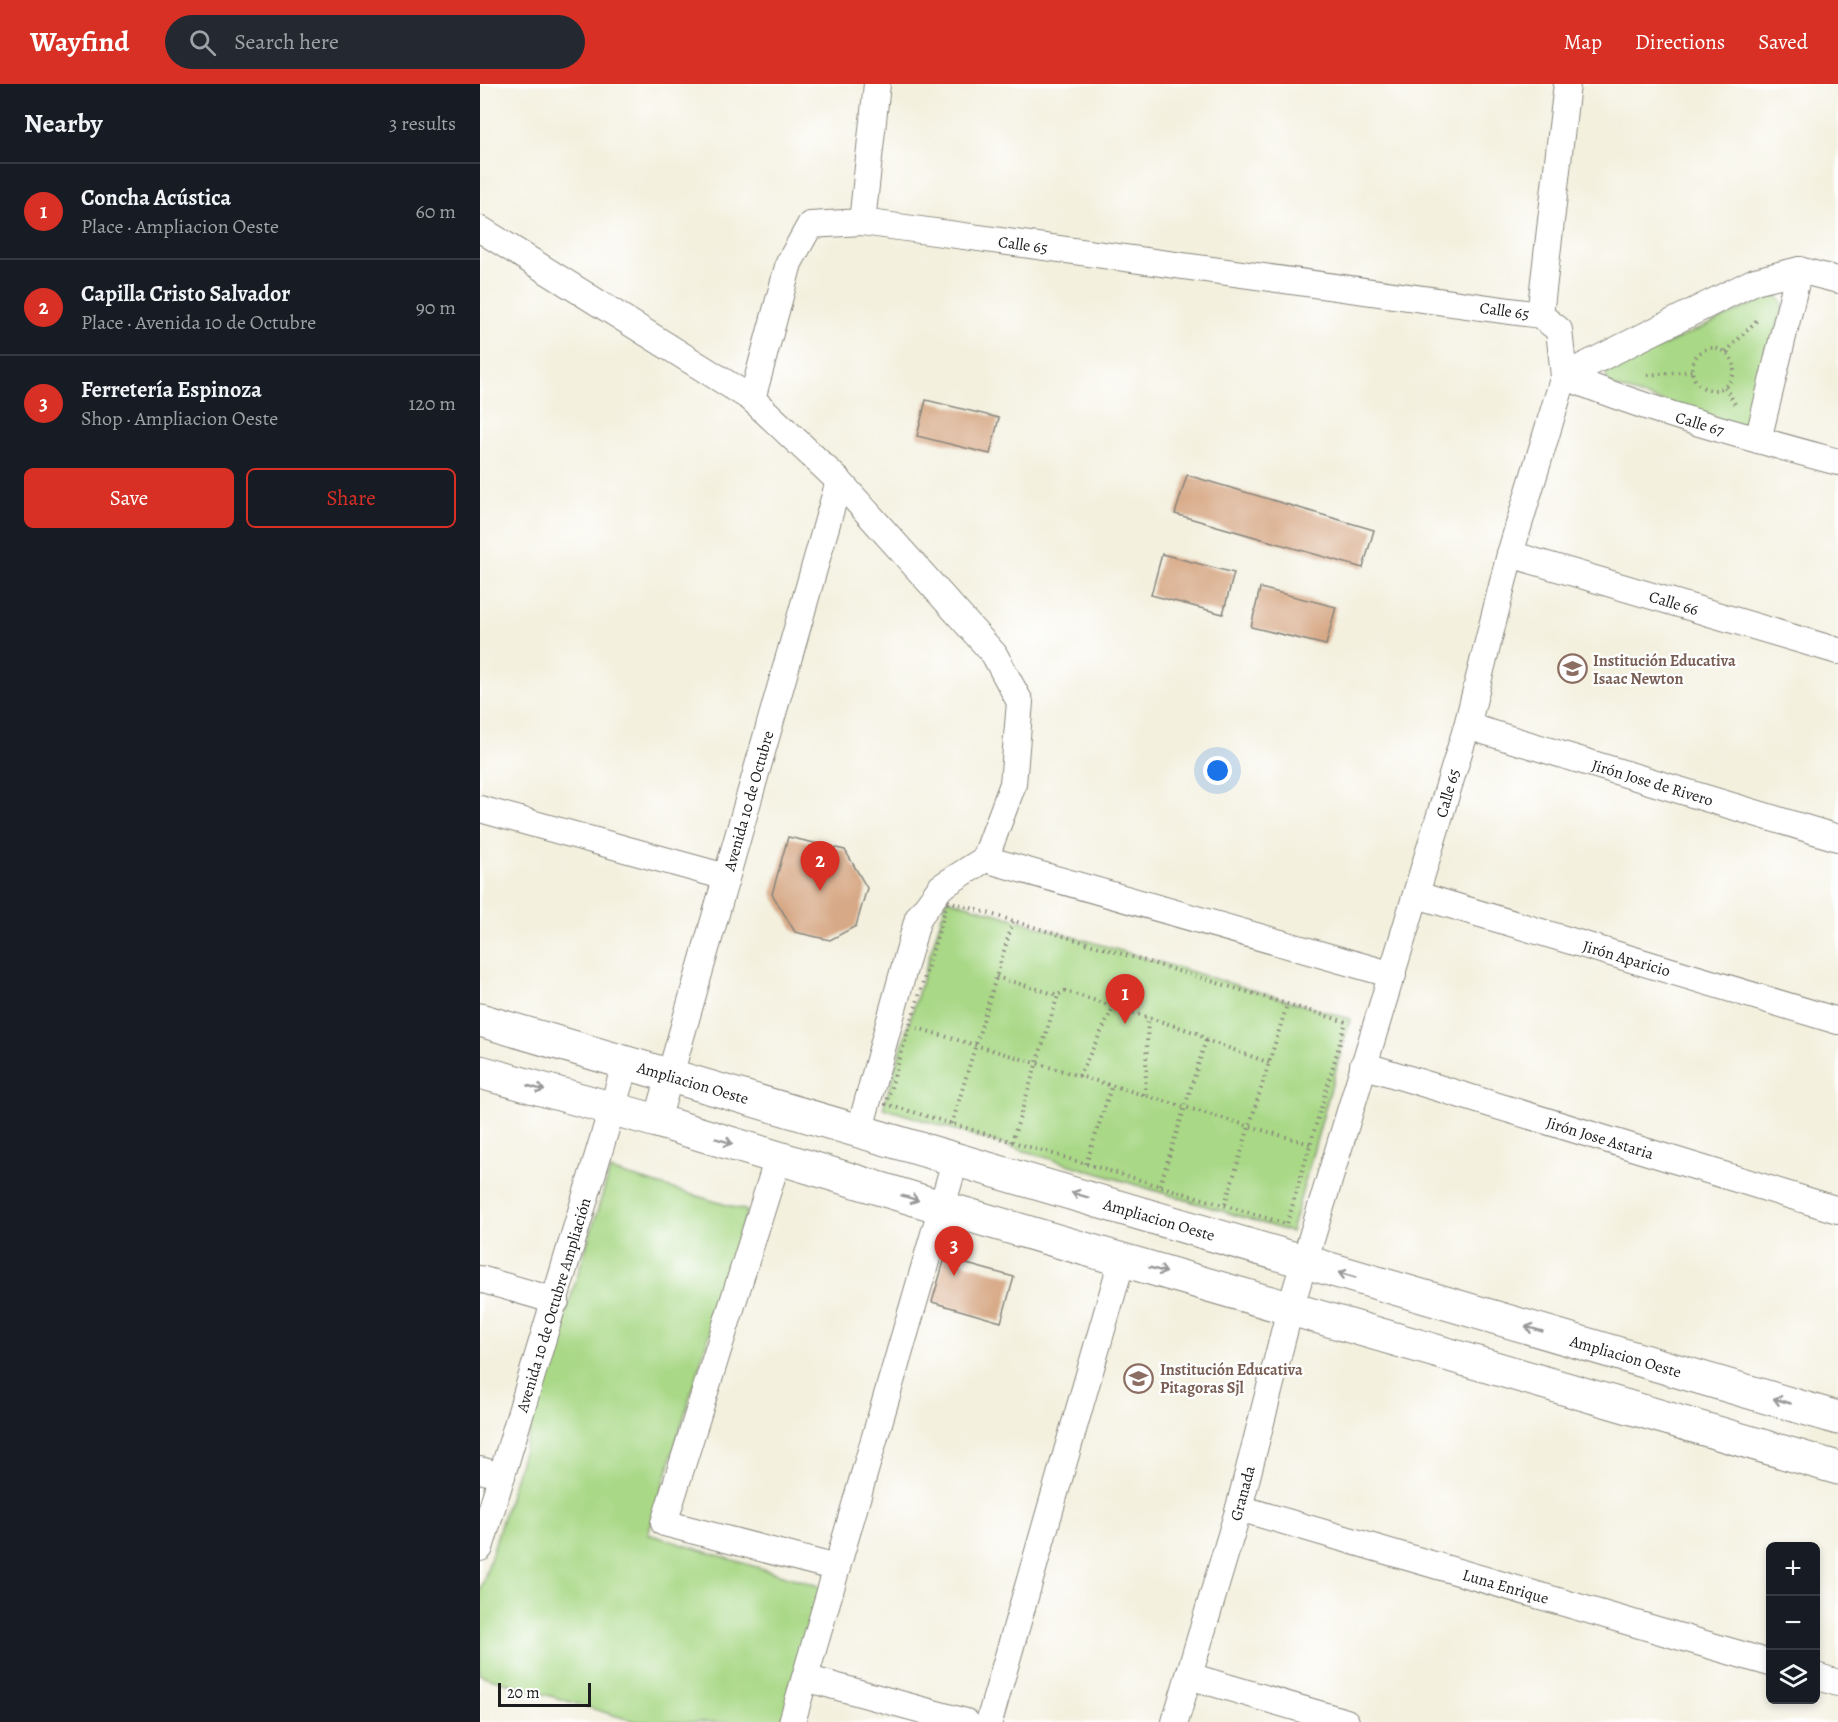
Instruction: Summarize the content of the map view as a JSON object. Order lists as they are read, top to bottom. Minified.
{"streets":{"main road":["Ampliacion Oeste"],"street":["Calle 65","Calle 67","Calle 66","Jirón Jose de Rivero","Avenida 10 de Octubre","Jirón Aparicio","Jirón Jose Astaria","Avenida 10 de Octubre Ampliación","Granada","Luna Enrique"]},"crossings":[["Calle 65","Calle 67"],["Calle 65","Calle 66"],["Calle 65","Jirón Jose de Rivero"],["Calle 65","Jirón Aparicio"],["Calle 65","Ampliacion Oeste"],["Calle 65","Jirón Jose Astaria"],["Calle 65","Granada"],["Avenida 10 de Octubre","Ampliacion Oeste"],["Ampliacion Oeste","Avenida 10 de Octubre Ampliación"],["Ampliacion Oeste","Granada"],["Granada","Luna Enrique"]],"places":{"school or university":["Institución Educativa Isaac Newton","Institución Educativa Pitagoras Sjl"]},"scale_bar":"20 m","page":{"header":"Wayfind","search":"Search here","nav":["Map","Directions","Saved"],"heading":["Nearby","3 results"],"list":[{"mark":"1","name":"Concha Acústica","note":"Place · Ampliacion Oeste","value":"60 m"},{"mark":"2","name":"Capilla Cristo Salvador","note":"Place · Avenida 10 de Octubre","value":"90 m"},{"mark":"3","name":"Ferretería Espinoza","note":"Shop · Ampliacion Oeste","value":"120 m"}],"buttons":["Save","Share"],"pins":["2","1","3"],"map_buttons":["+","−"],"scale":"20 m"}}
